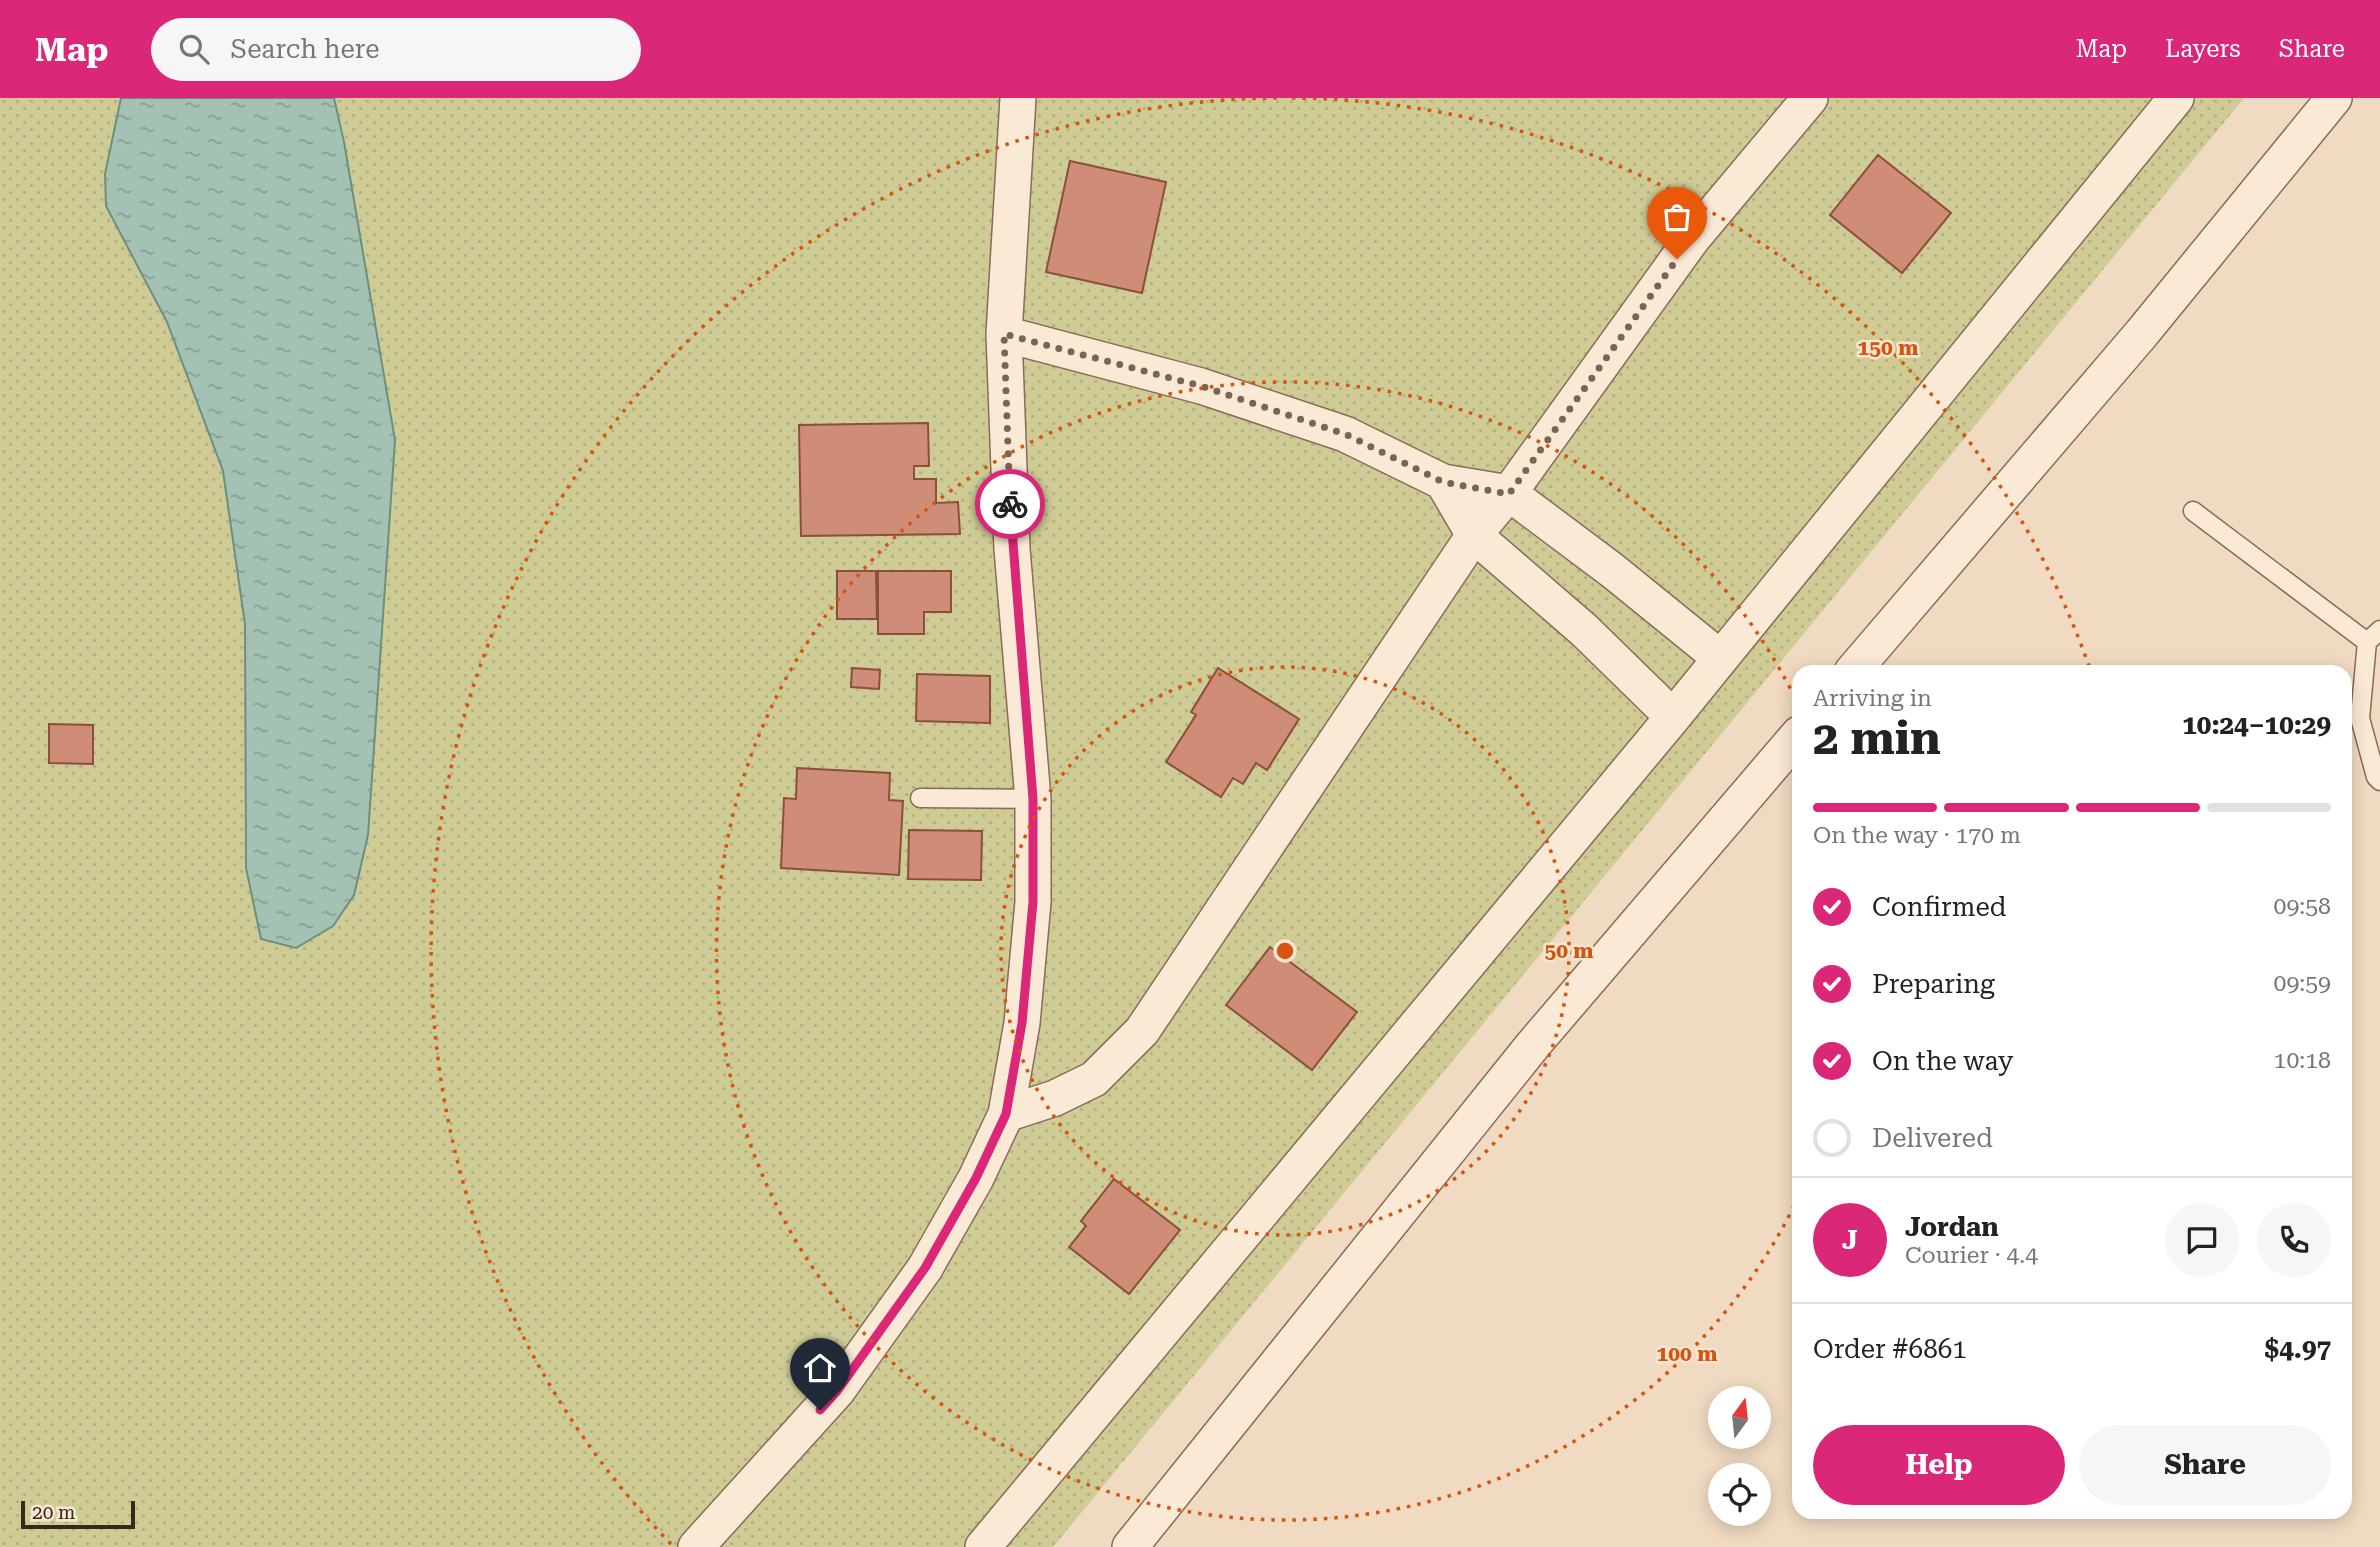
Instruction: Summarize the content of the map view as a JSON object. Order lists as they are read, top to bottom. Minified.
{"scale_bar":"20 m","north":"top","page":{"header":"Map","search":"Search here","nav":["Map","Layers","Share"],"heading":["2 min","Arriving in","10:24–10:29"],"panel":["Jordan","Courier · 4.4","Order #6861","$4.97"],"bar":"On the way · 170 m","list":[["Confirmed","09:58"],["Preparing","09:59"],["On the way","10:18"],"Delivered"],"round":"J","buttons":["Help","Share"],"scale":"20 m"},"rings":["150 m","50 m","100 m"]}
